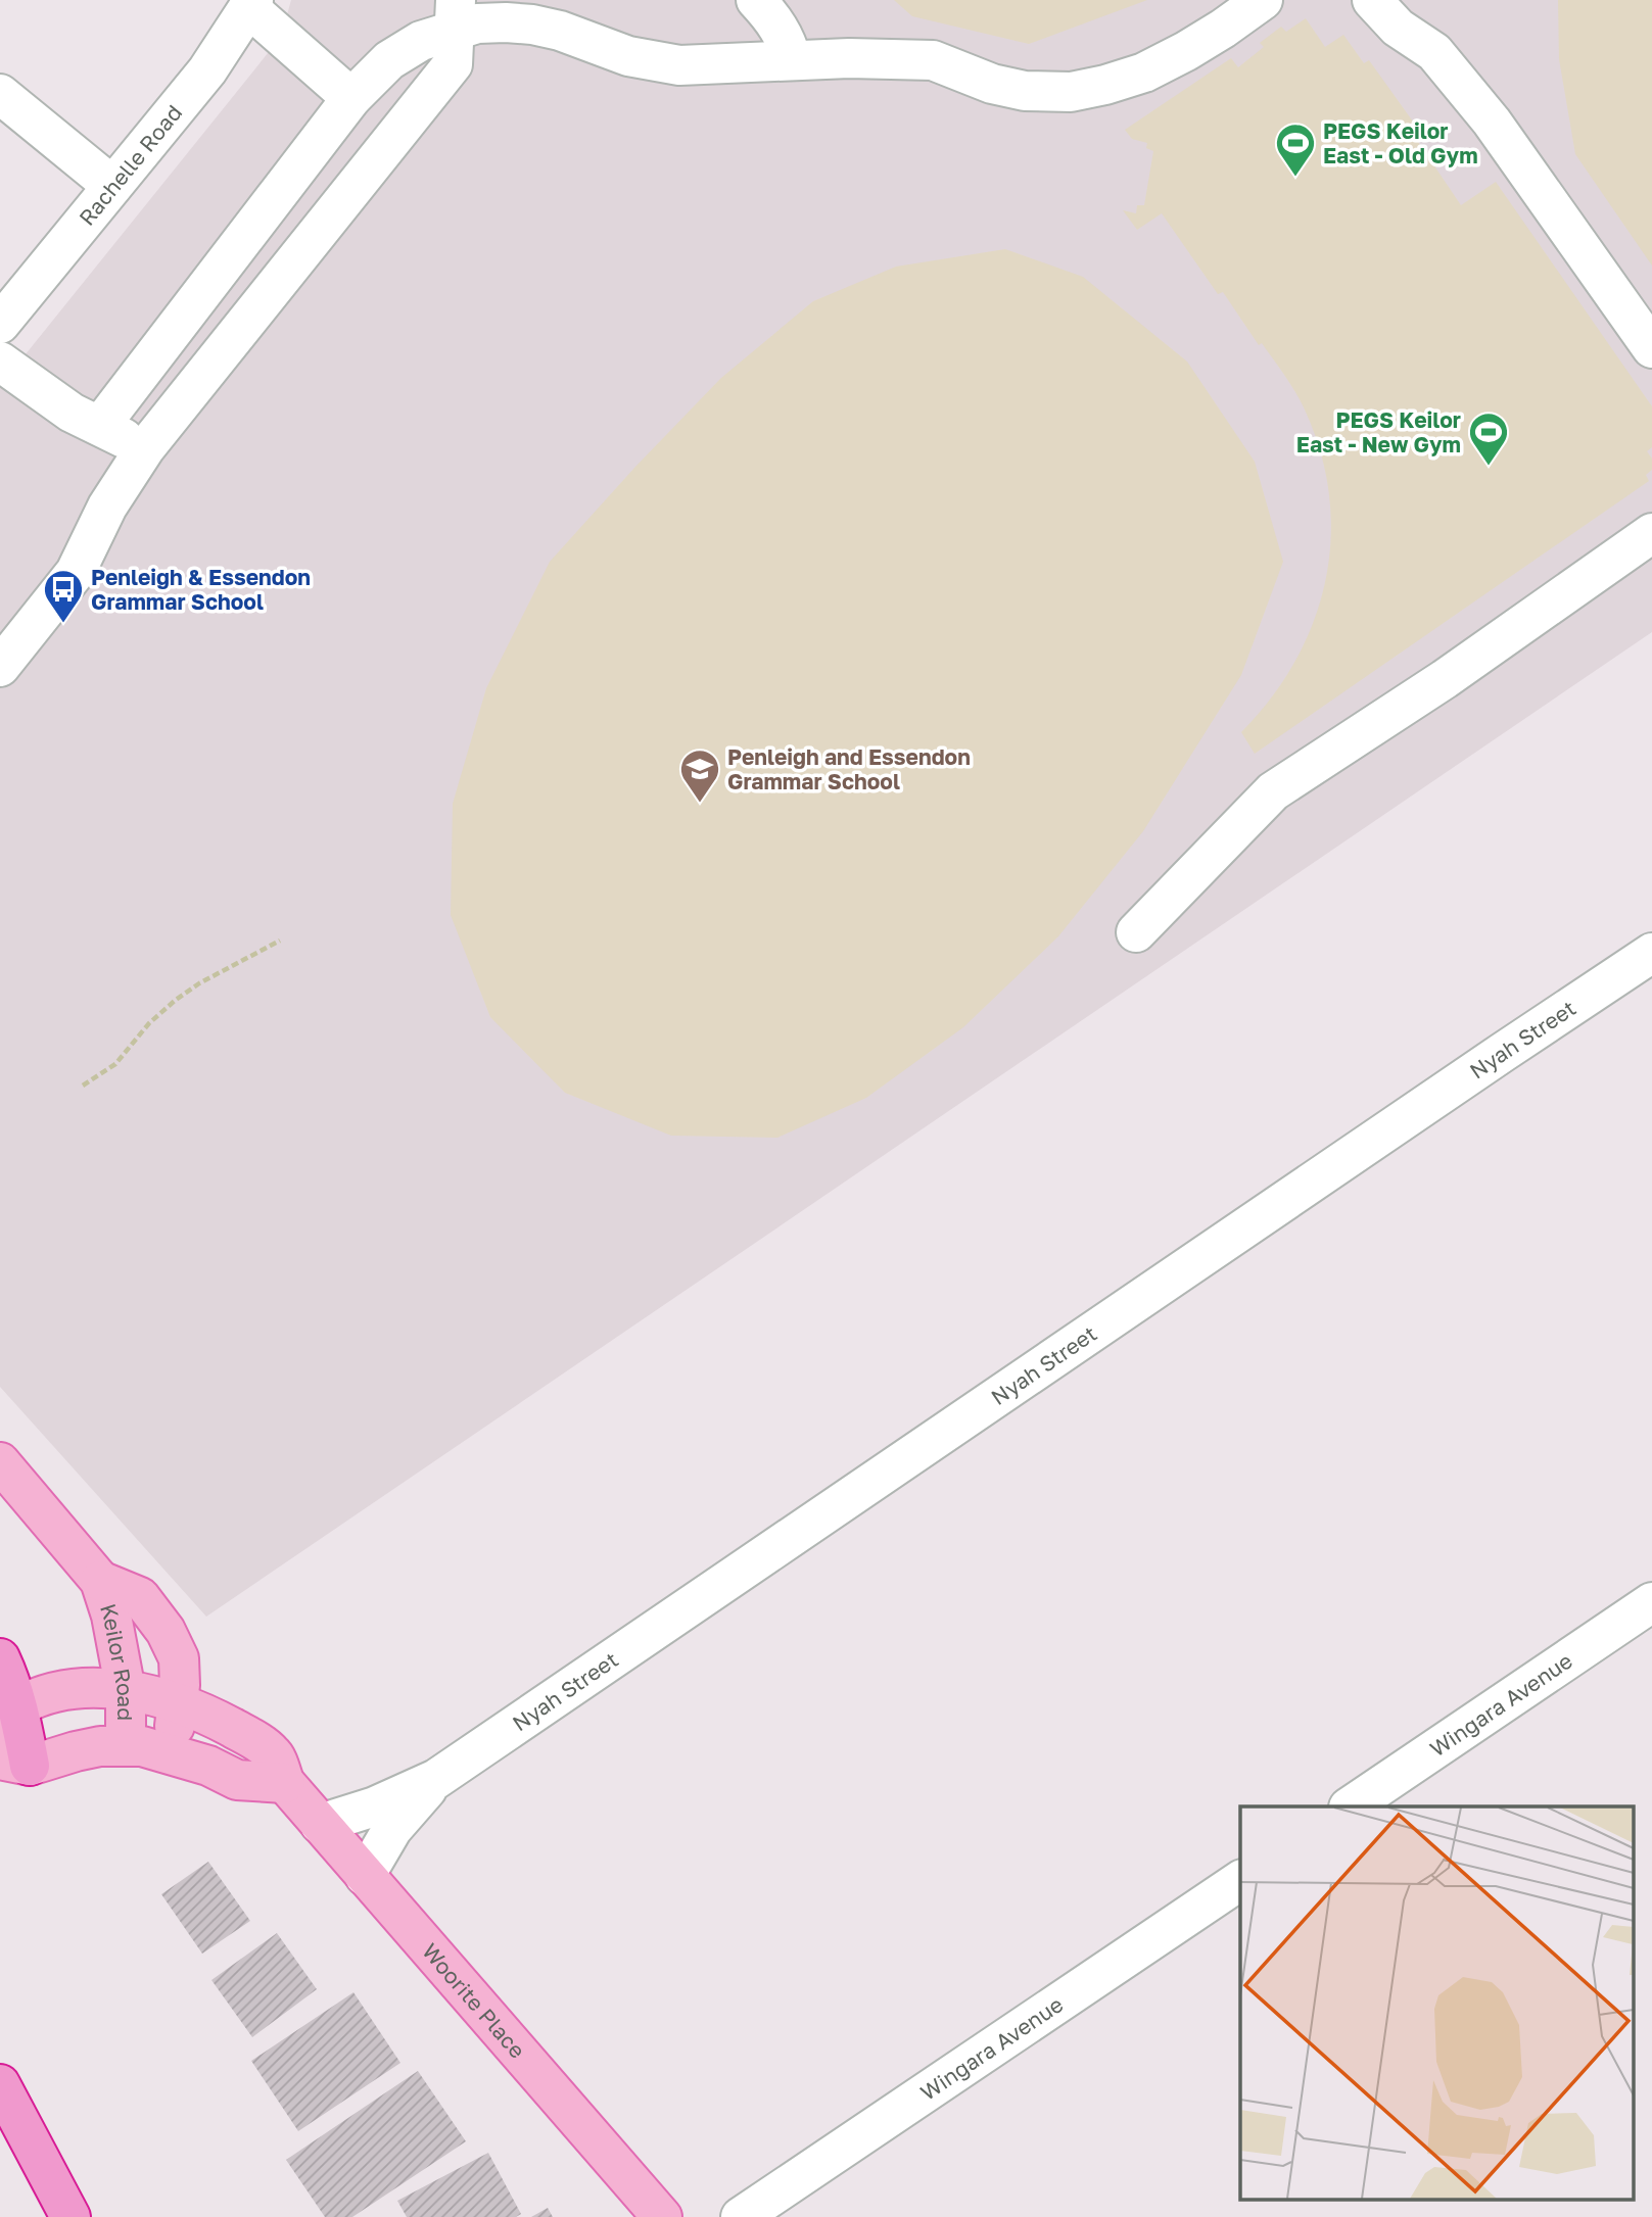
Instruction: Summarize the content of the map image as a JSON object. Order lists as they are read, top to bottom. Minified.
{"streets":{"main road":["Keilor Road","Woorite Place"],"street":["Rachelle Road","Nyah Street","Wingara Avenue"]},"crossings":[["Nyah Street","Woorite Place"],["Keilor Road","Woorite Place"]],"places":{"sports":["PEGS Keilor East - Old Gym","PEGS Keilor East - New Gym"],"bus stop":["Penleigh & Essendon Grammar School"],"school or university":["Penleigh and Essendon Grammar School"]}}
